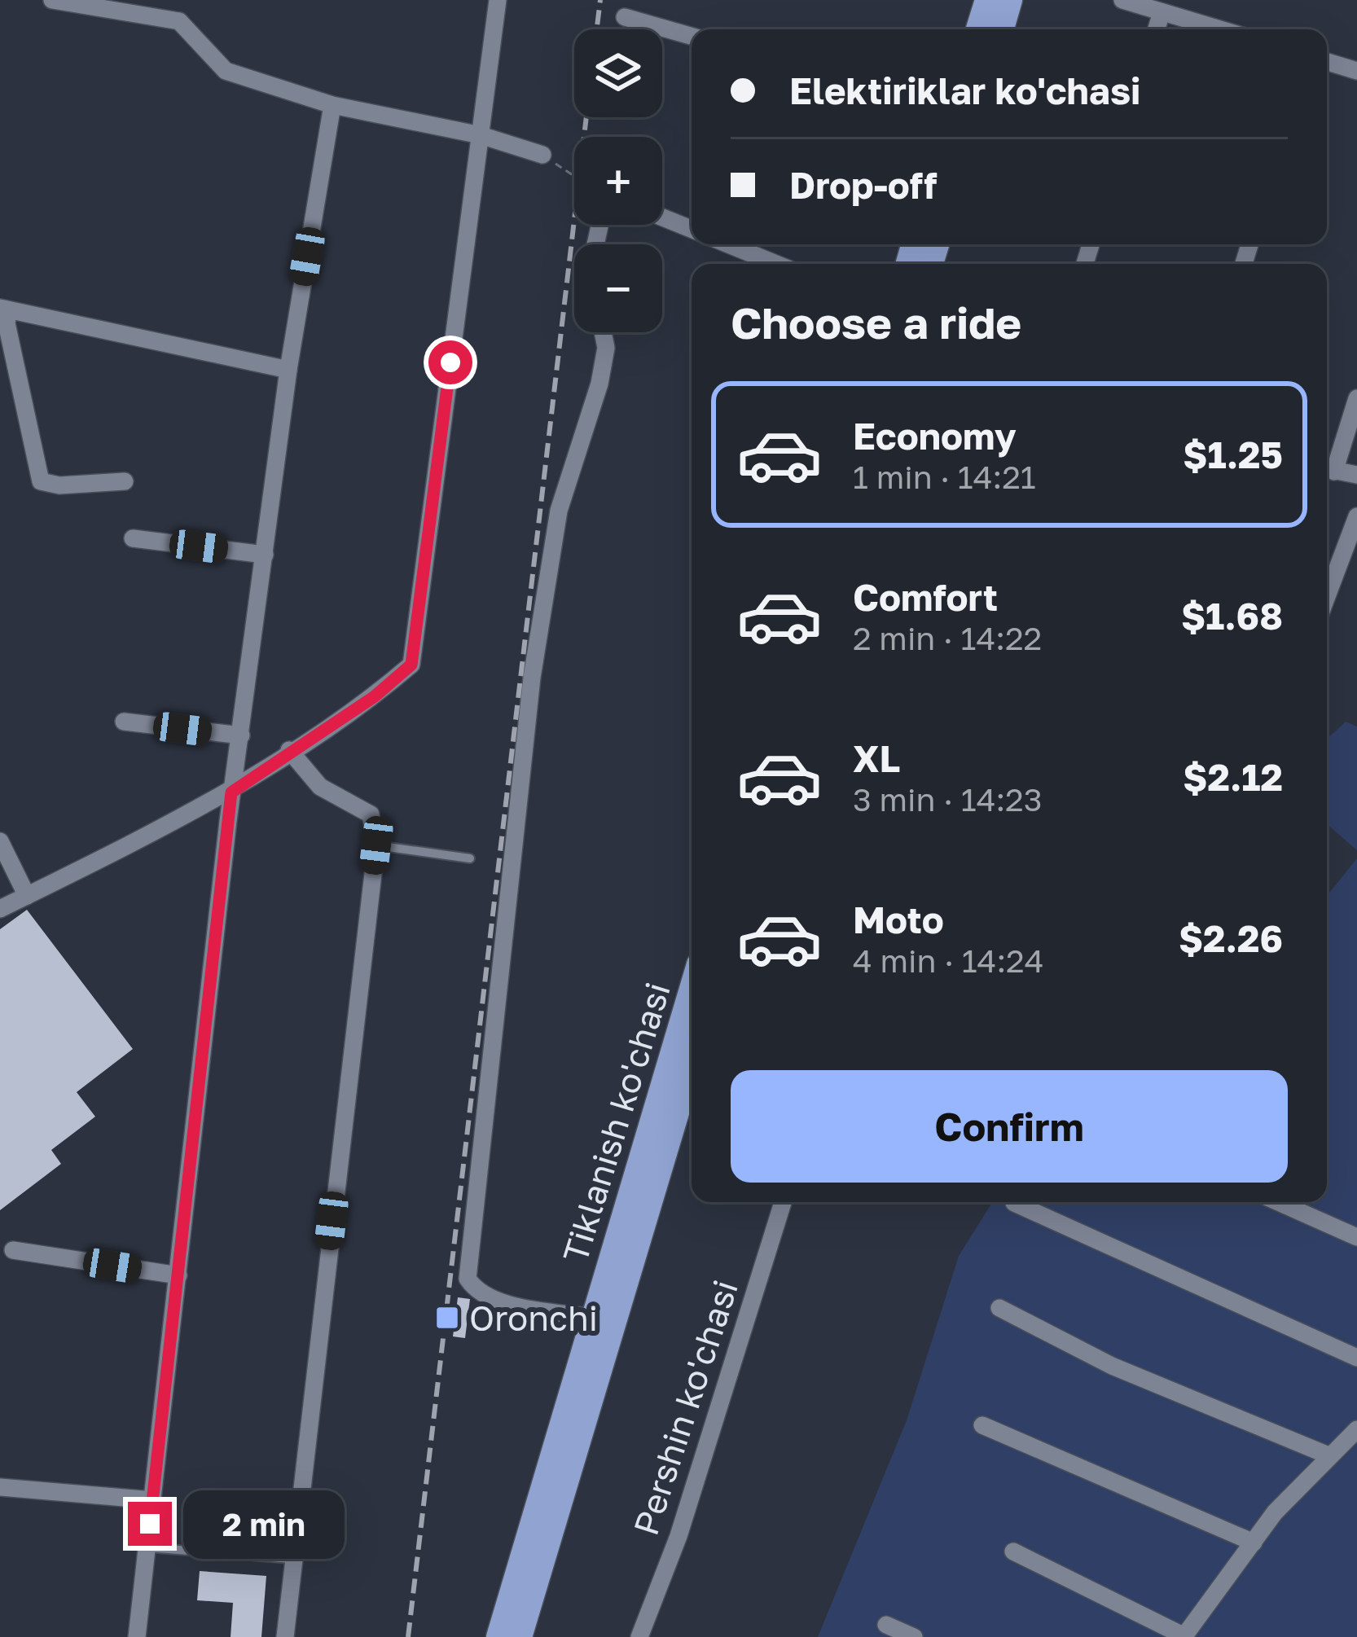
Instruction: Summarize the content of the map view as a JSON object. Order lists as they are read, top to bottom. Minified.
{"streets":{"main road":["Tiklanish ko'chasi"],"street":["Pershin ko'chasi"]},"places":{"transit":["Oronchi"]},"page":{"map_buttons":["+","−"],"banner":["Elektiriklar ko'chasi","Drop-off"],"heading":"Choose a ride","list":[{"name":"Economy","note":"1 min · 14:21","value":"$1.25"},{"name":"Comfort","note":"2 min · 14:22","value":"$1.68"},{"name":"XL","note":"3 min · 14:23","value":"$2.12"},{"name":"Moto","note":"4 min · 14:24","value":"$2.26"}],"buttons":"Confirm","bubble":"2 min"}}
